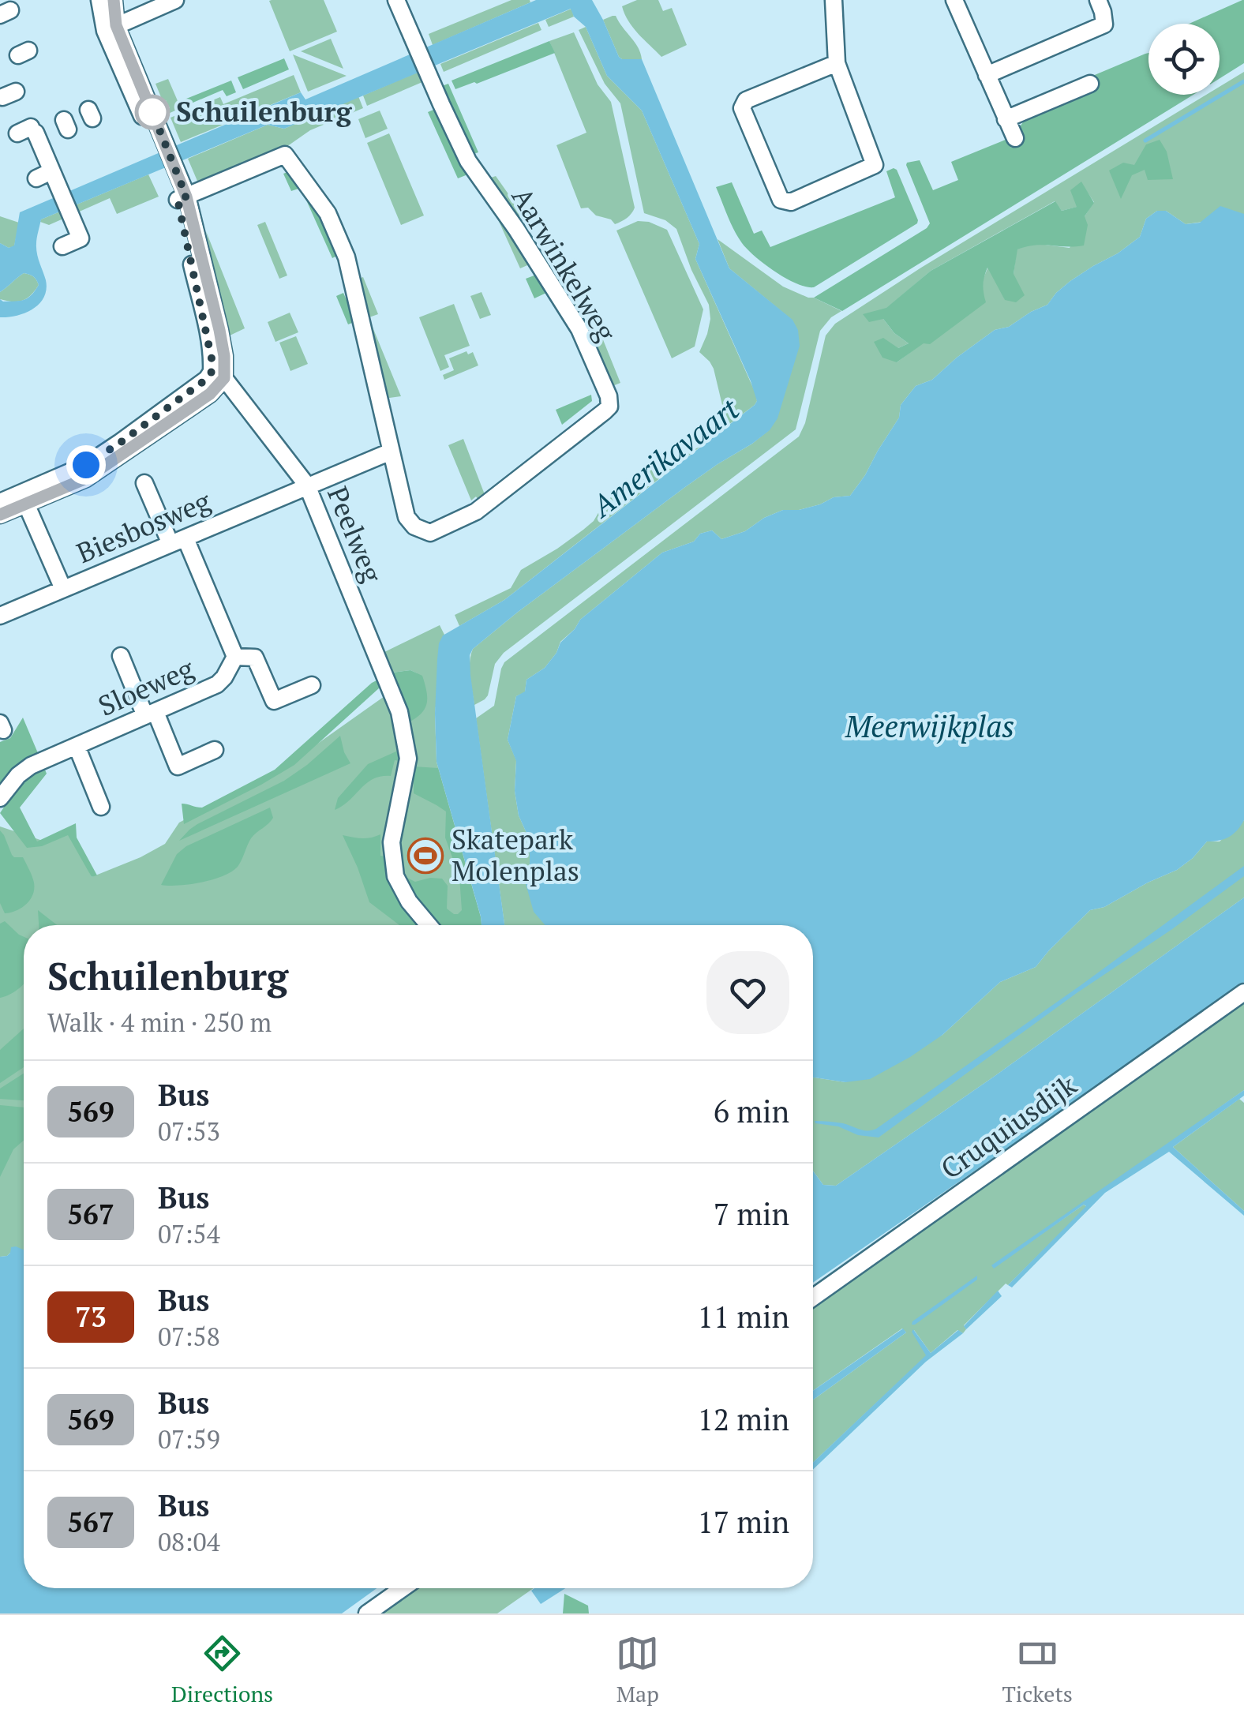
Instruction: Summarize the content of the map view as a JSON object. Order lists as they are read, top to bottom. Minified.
{"streets":{"street":["Aarwinkelweg","Biesbosweg","Peelweg","Sloeweg","Cruquiusdijk"]},"crossings":[["Biesbosweg","Peelweg"]],"water":["Amerikavaart","Meerwijkplas"],"places":{"other":["Schuilenburg"],"sports":["Skatepark Molenplas"]},"lines":["bus line 569"],"page":{"heading":["Schuilenburg","Walk · 4 min · 250 m"],"list":[{"mark":"569","name":"Bus","note":"07:53","value":"6 min"},{"mark":"567","name":"Bus","note":"07:54","value":"7 min"},{"mark":"73","name":"Bus","note":"07:58","value":"11 min"},{"mark":"569","name":"Bus","note":"07:59","value":"12 min"},{"mark":"567","name":"Bus","note":"08:04","value":"17 min"}],"tabs":["Directions","Map","Tickets"]}}
